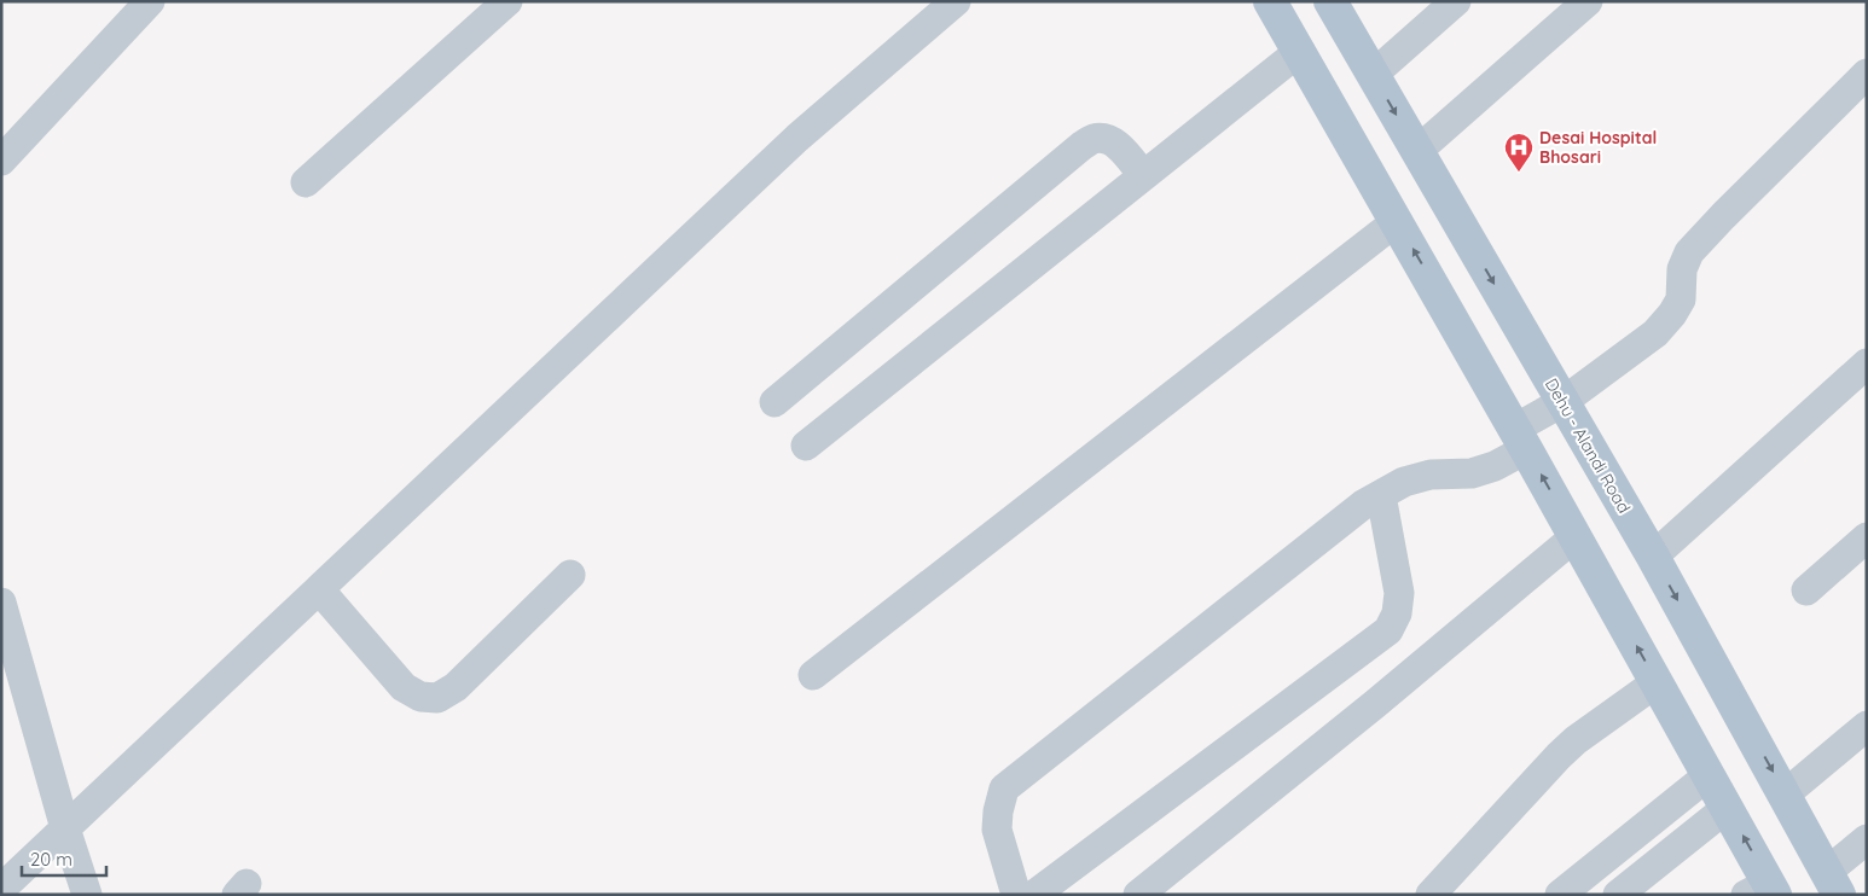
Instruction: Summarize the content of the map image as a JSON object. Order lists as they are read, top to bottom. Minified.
{"streets":{"main road":["Dehu - Alandi Road"]},"places":{"hospital":["Desai Hospital Bhosari"]},"scale_bar":"20 m"}
